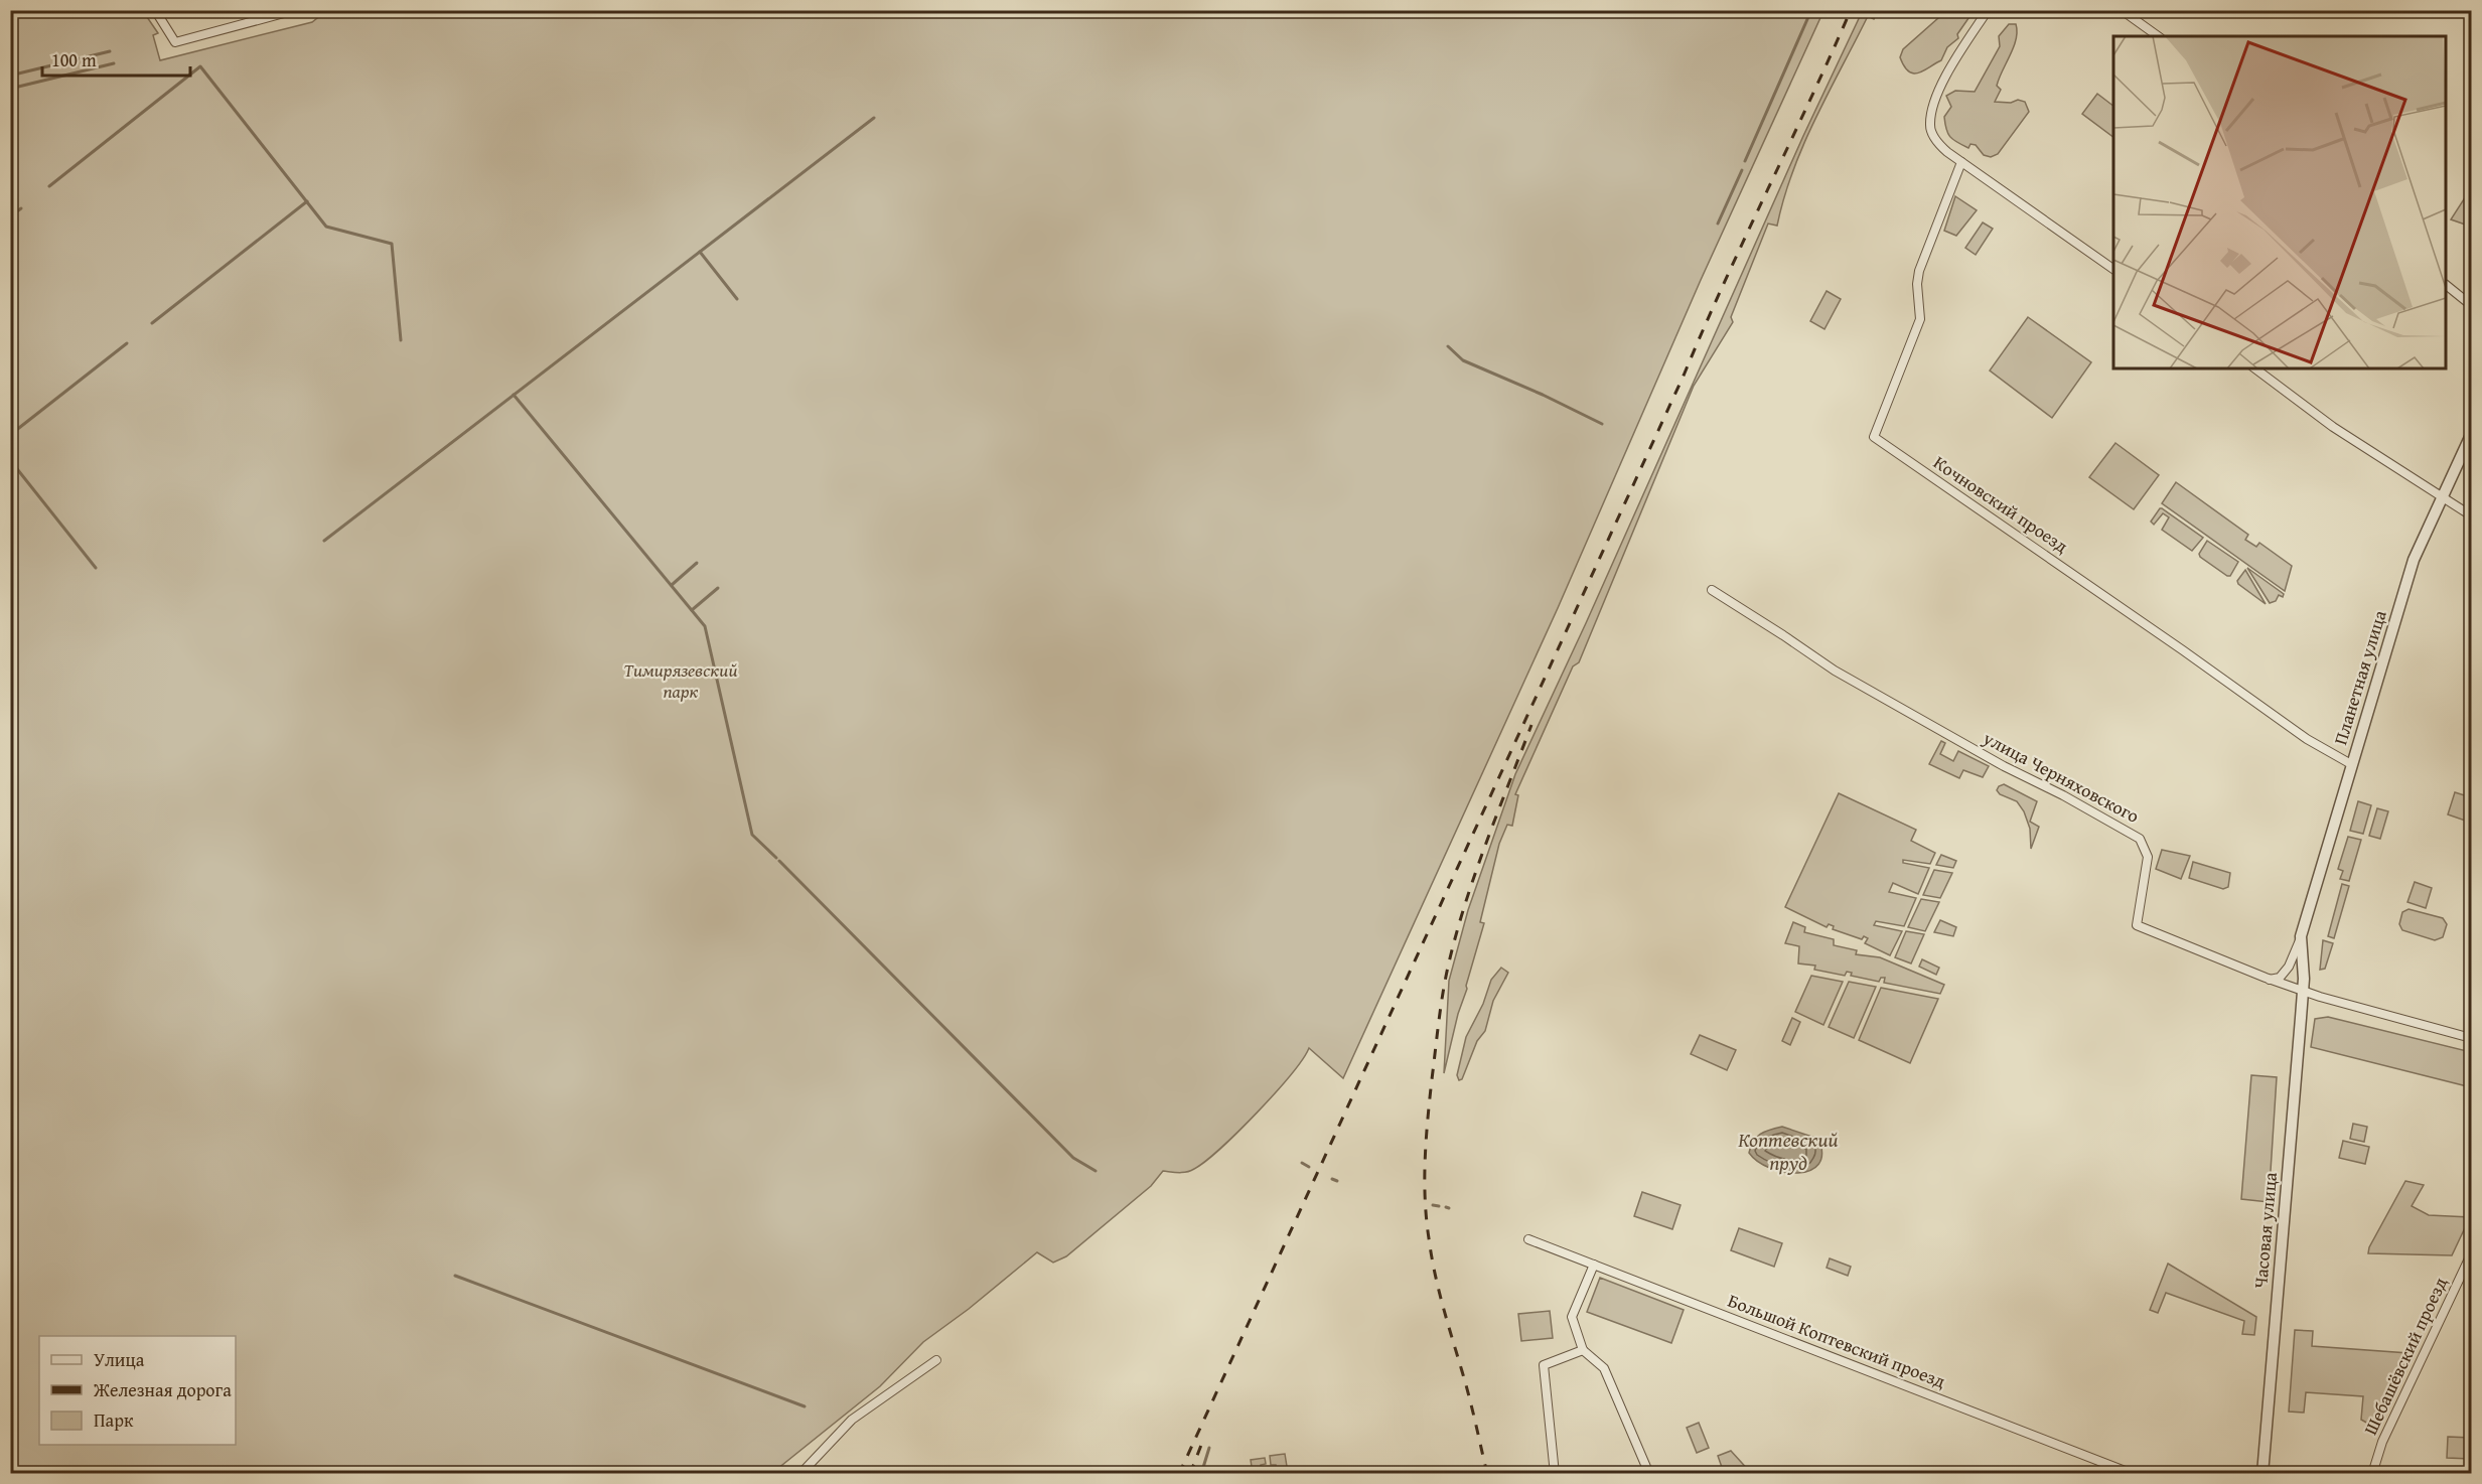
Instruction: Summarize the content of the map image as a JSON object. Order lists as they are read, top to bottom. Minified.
{"streets":{"street":["Кочновский проезд","Планетная улица","улица Черняховского","Часовая улица","Большой Коптевский проезд","Шебашёвский проезд"]},"crossings":[["Кочновский проезд","Планетная улица"],["Планетная улица","улица Черняховского"],["Планетная улица","Часовая улица"],["улица Черняховского","Часовая улица"]],"water":["Коптевский пруд"],"parks":["Тимирязевский парк"],"legend":["Улица","Железная дорога","Парк"],"scale_bar":"100 m"}
